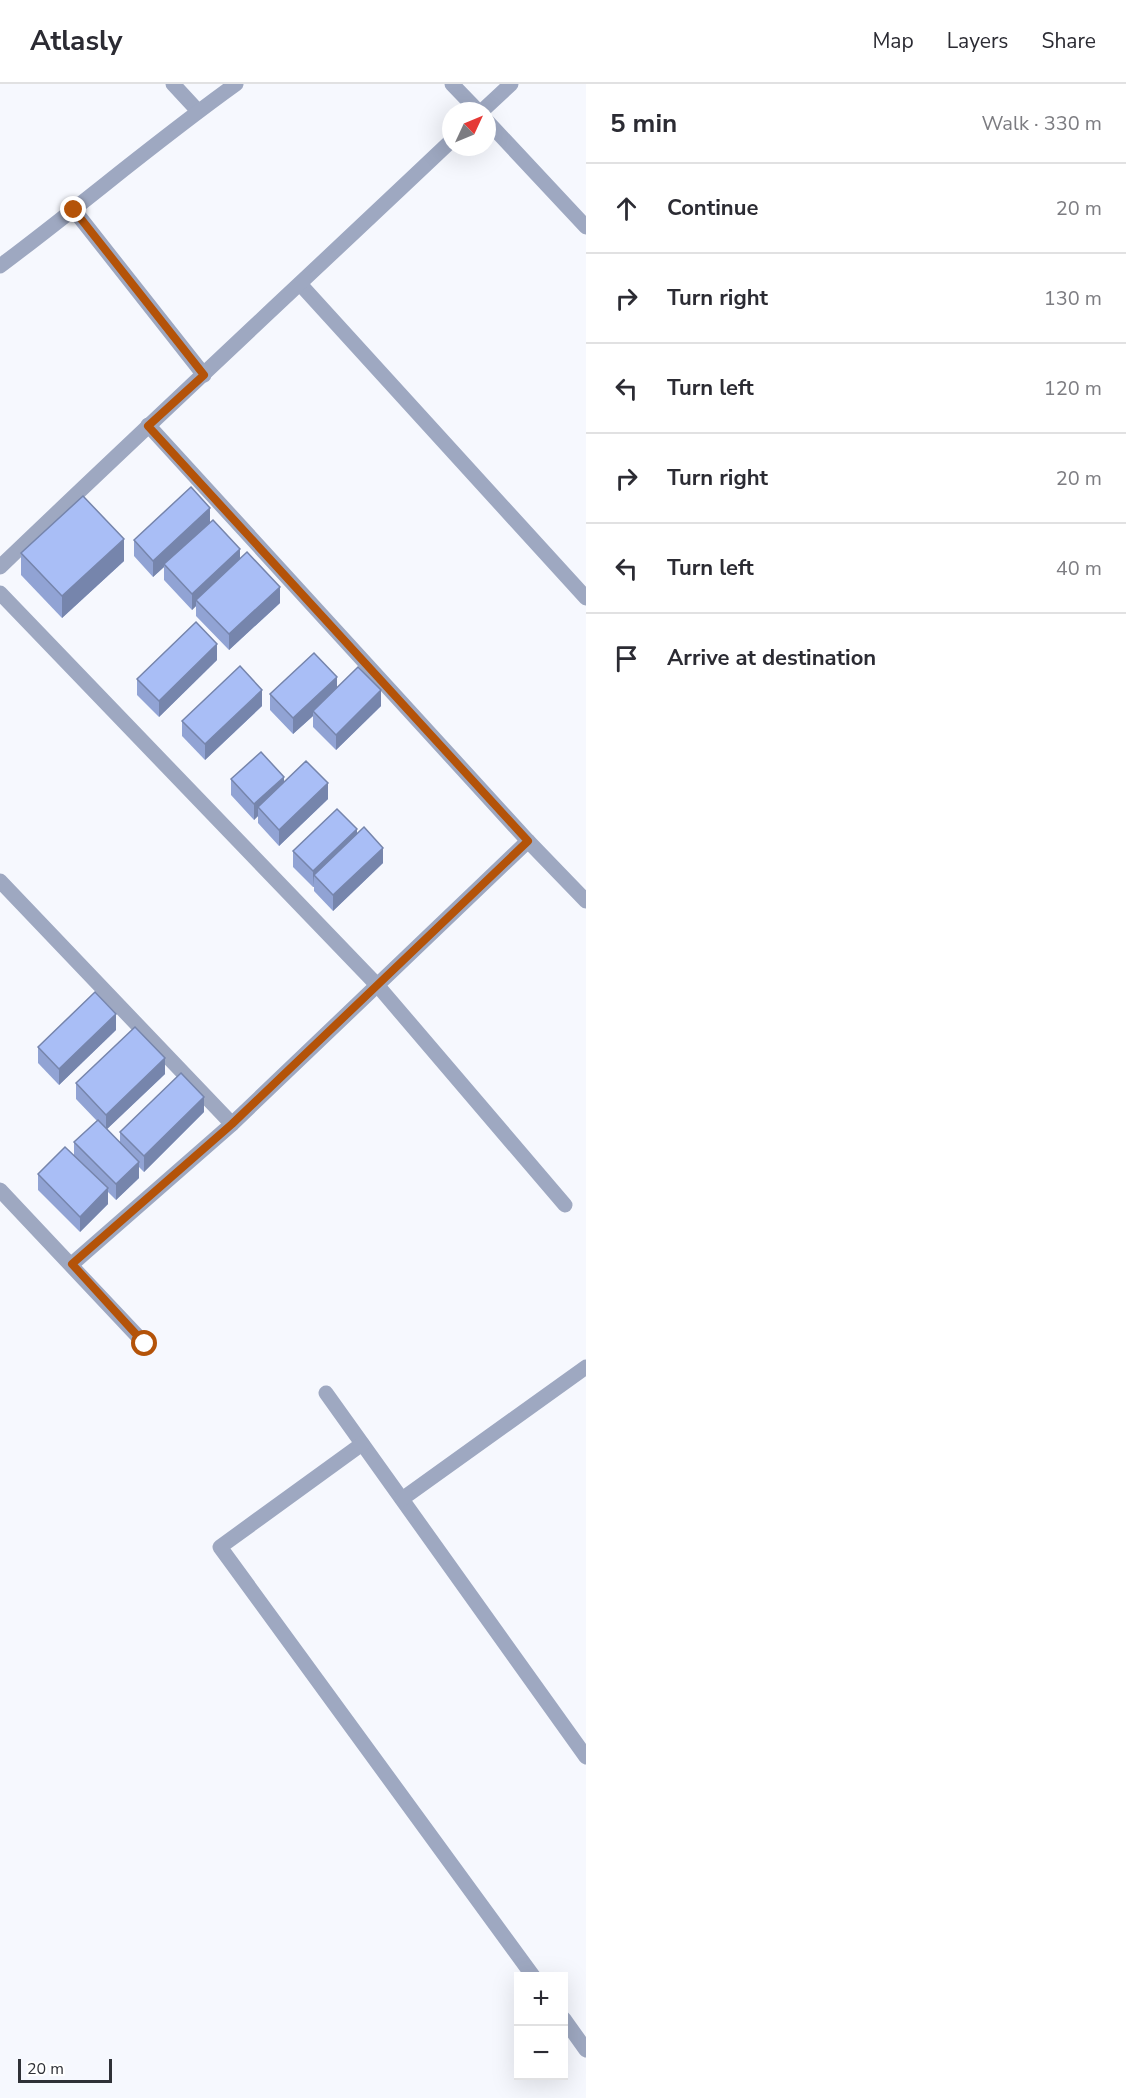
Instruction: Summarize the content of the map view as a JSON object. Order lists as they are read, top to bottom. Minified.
{"scale_bar":"20 m","north":"top right","page":{"header":"Atlasly","nav":["Map","Layers","Share"],"heading":["5 min","Walk · 330 m"],"list":[["Continue","20 m"],["Turn right","130 m"],["Turn left","120 m"],["Turn right","20 m"],["Turn left","40 m"],"Arrive at destination"],"map_buttons":["+","−"],"scale":"20 m"}}
